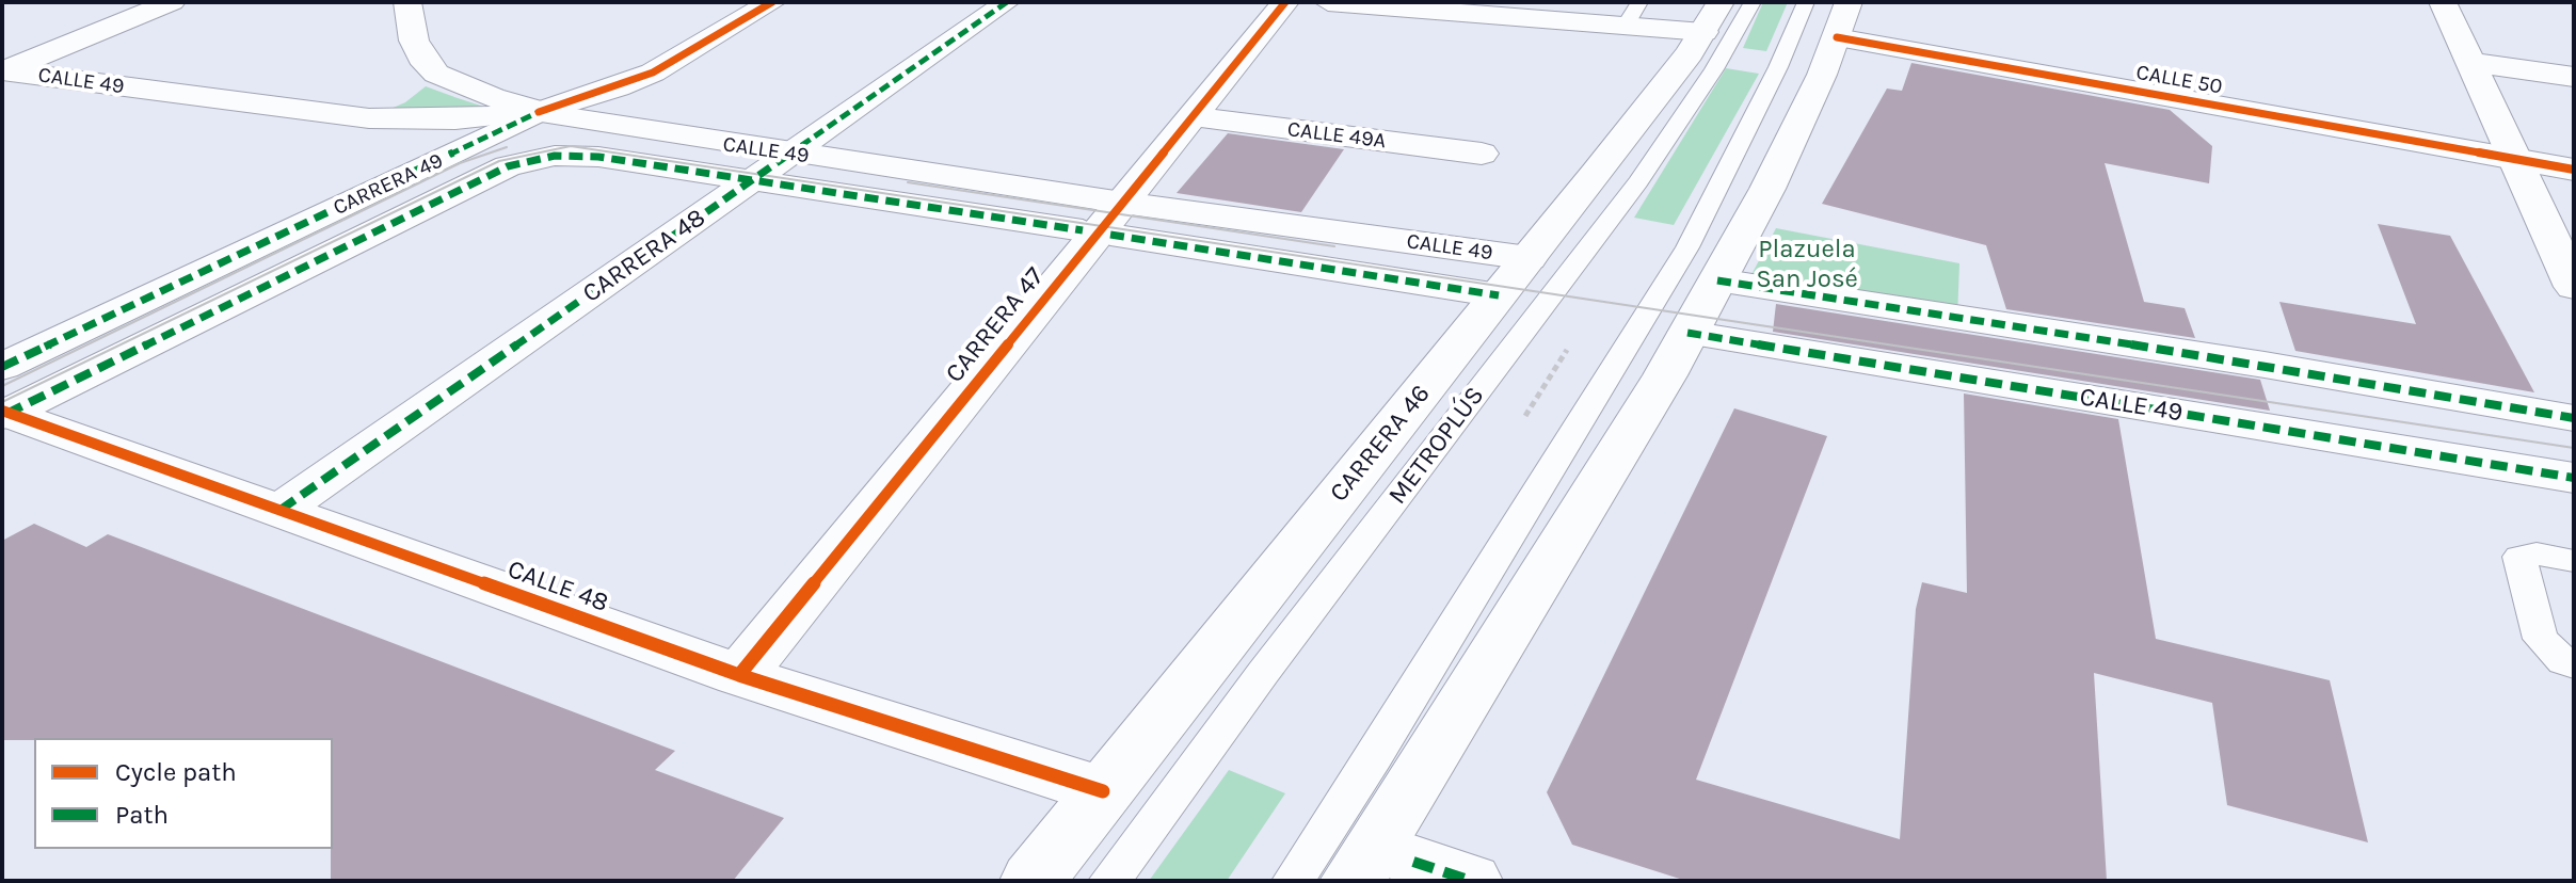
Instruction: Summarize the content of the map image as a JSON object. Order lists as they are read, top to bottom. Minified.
{"streets":{"main road":["CALLE 50","CALLE 49","CALLE 49A","CARRERA 49","CARRERA 47","CARRERA 46","CALLE 48"],"street":["CARRERA 48"],"lane":["METROPLÚS"]},"crossings":[["CALLE 49","CARRERA 49"],["CALLE 49","CARRERA 48"],["CALLE 49","CARRERA 47"],["CALLE 49","CARRERA 46"],["CALLE 49A","CARRERA 47"],["CARRERA 49","CALLE 48"],["CARRERA 48","CALLE 48"],["CARRERA 47","CALLE 48"],["CARRERA 46","CALLE 48"]],"parks":["Plazuela San José"],"legend":["Cycle path","Path"]}
